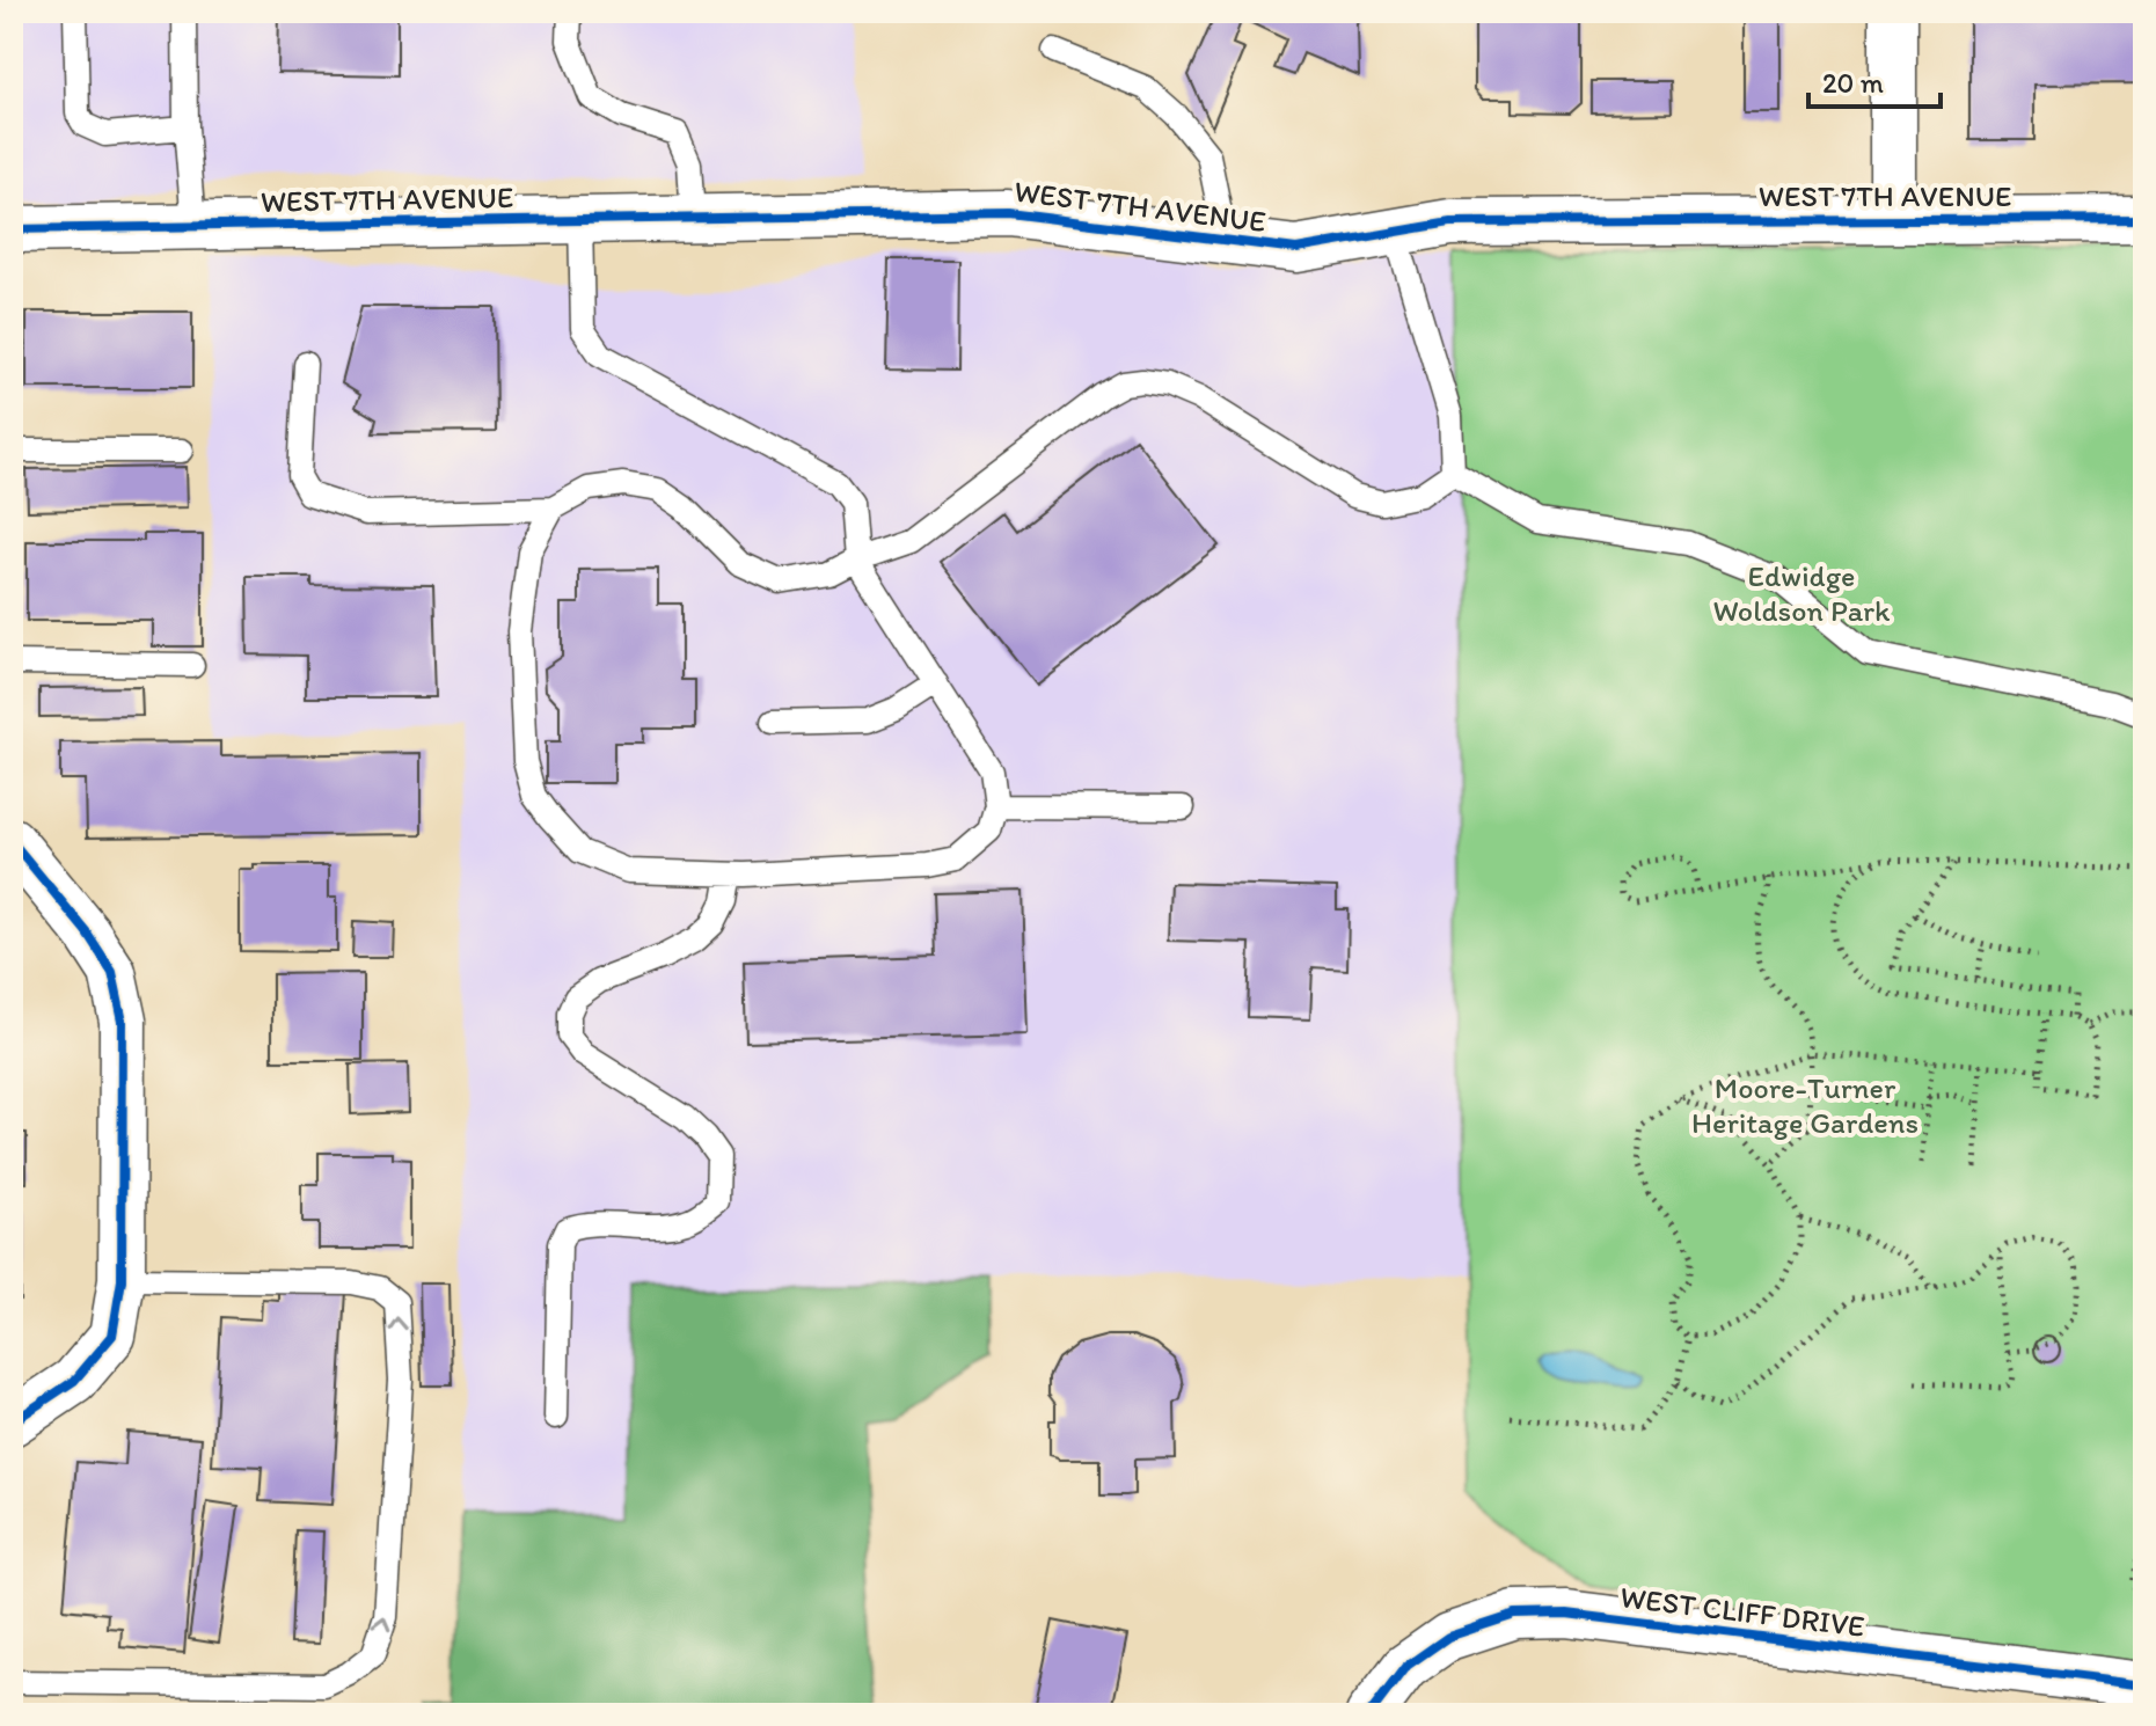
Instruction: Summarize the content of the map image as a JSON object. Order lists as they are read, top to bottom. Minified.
{"streets":{"street":["WEST 7TH AVENUE","WEST CLIFF DRIVE"]},"parks":["Edwidge Woldson Park","Moore-Turner Heritage Gardens"],"scale_bar":"20 m"}
